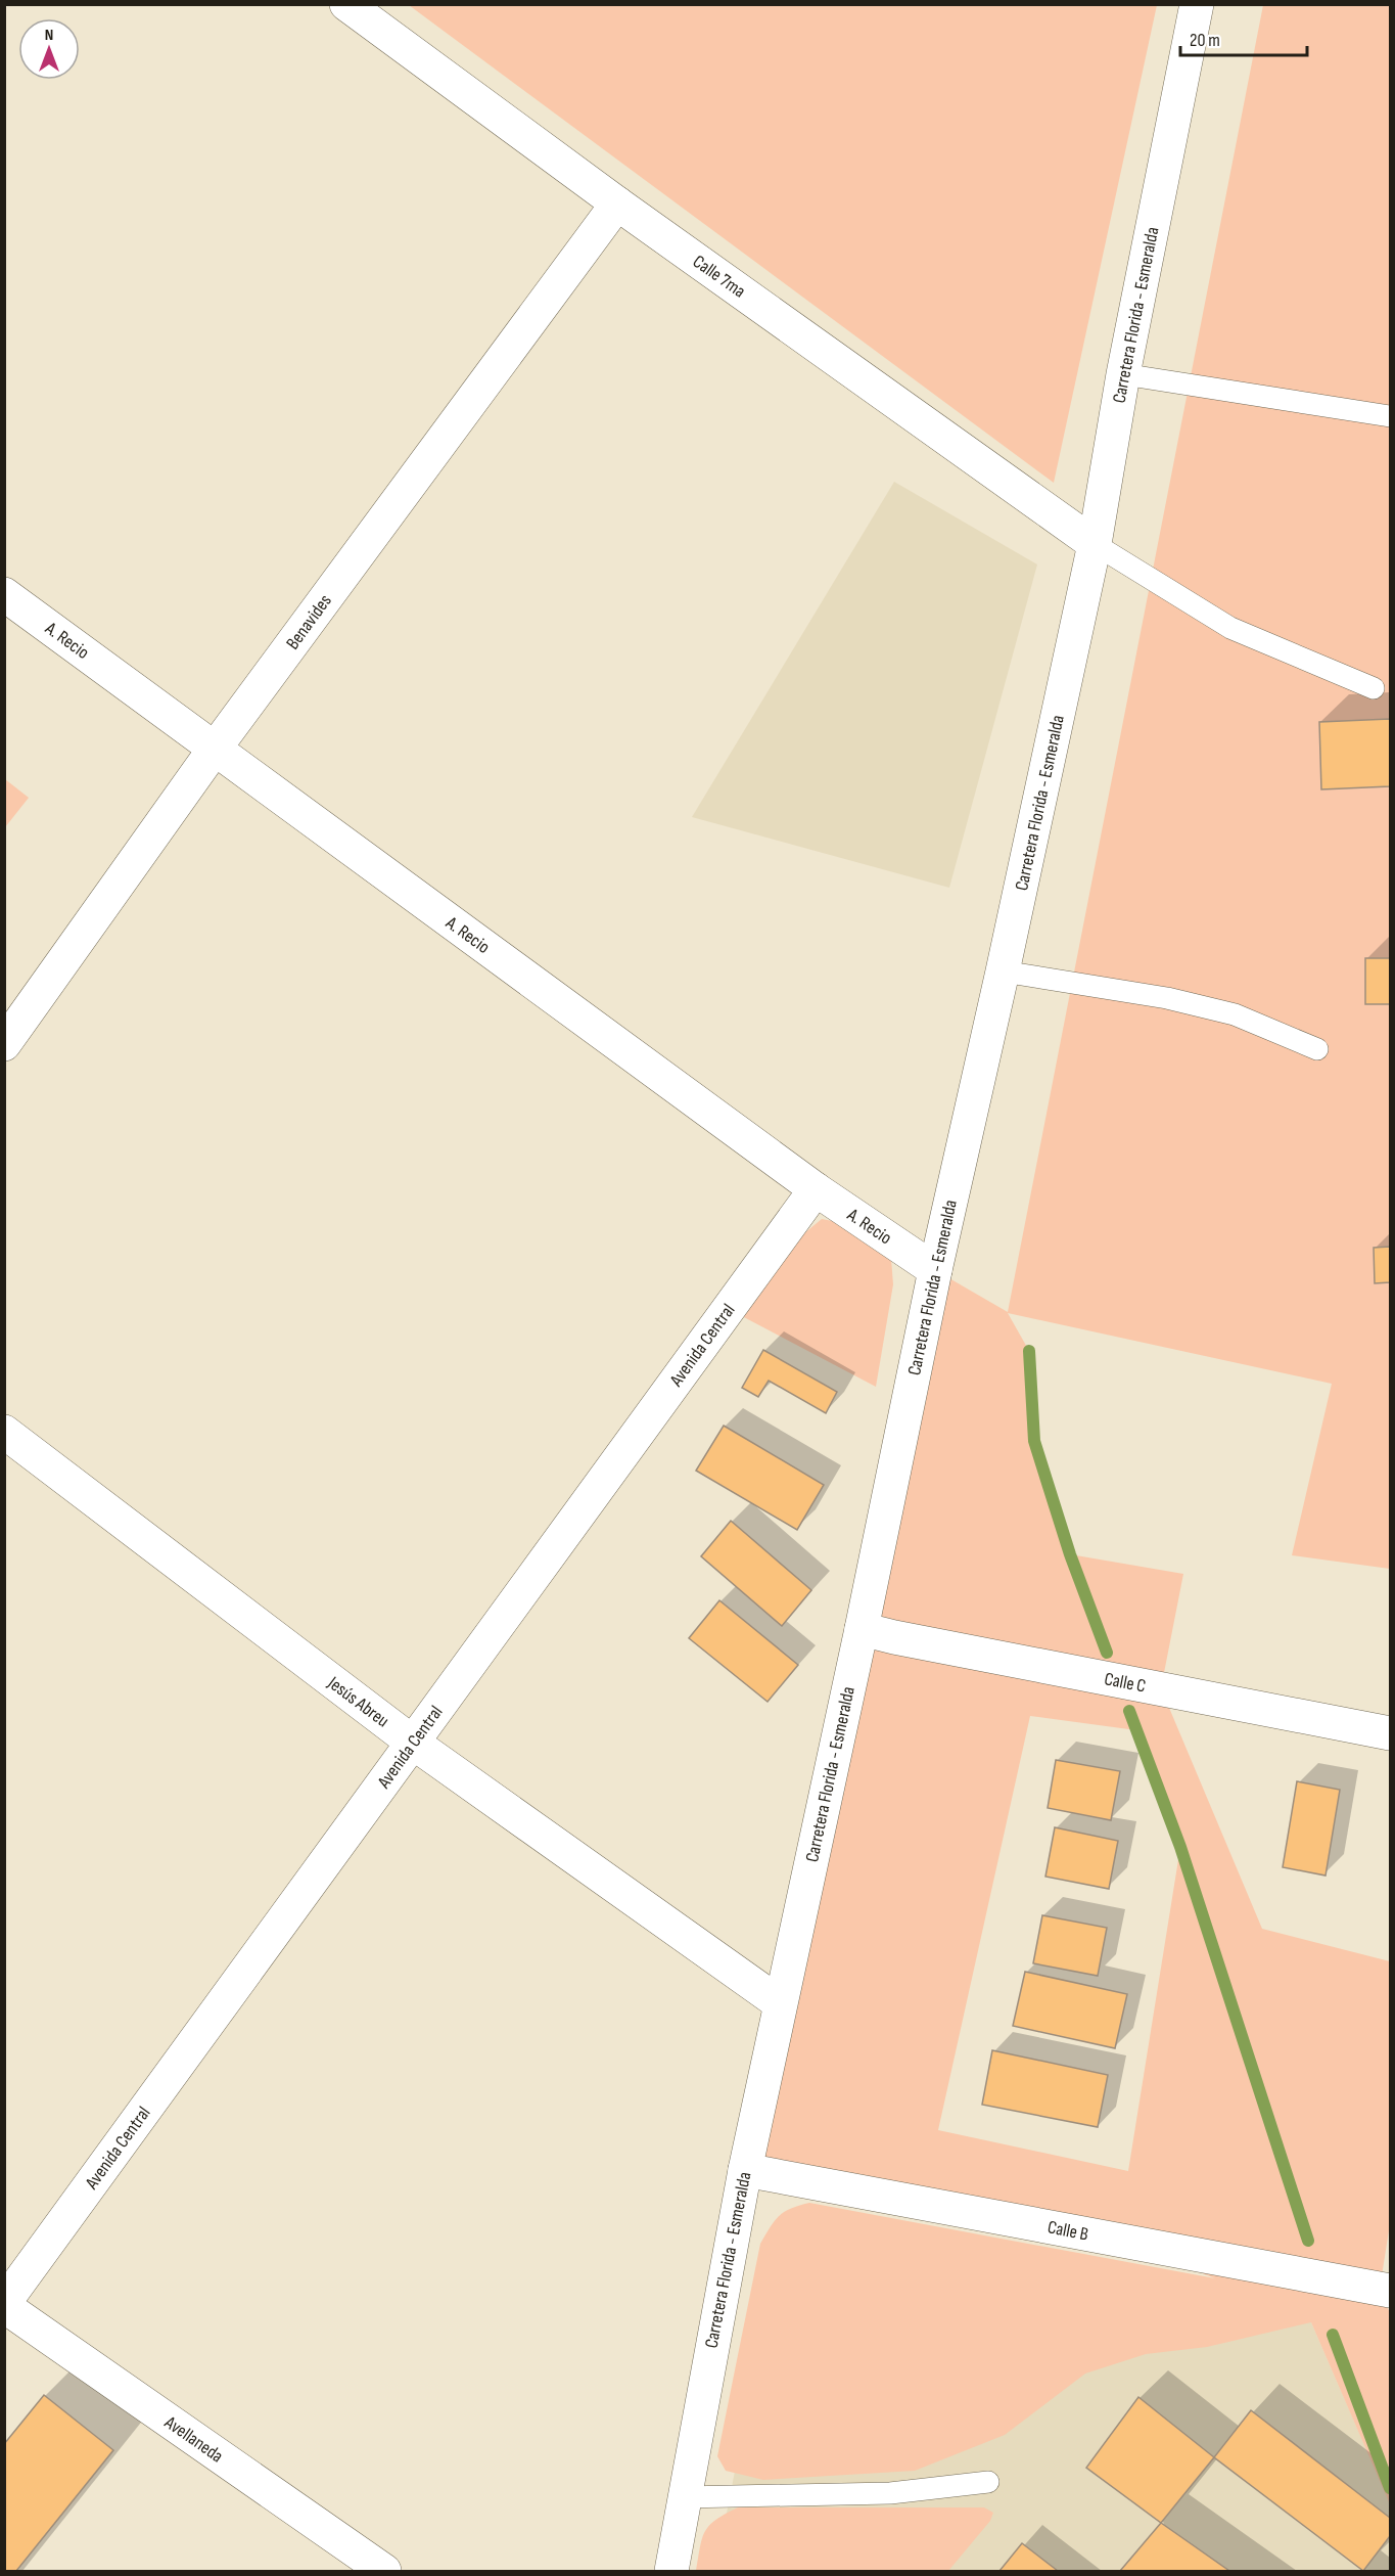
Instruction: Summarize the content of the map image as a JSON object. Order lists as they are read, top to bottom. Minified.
{"streets":{"street":["Calle 7ma","Carretera Florida - Esmeralda","Benavides","A. Recio","Avenida Central","Calle C","Jesús Abreu","Calle B","Avellaneda"]},"crossings":[["Calle 7ma","Carretera Florida - Esmeralda"],["Calle 7ma","Benavides"],["Carretera Florida - Esmeralda","A. Recio"],["Carretera Florida - Esmeralda","Calle C"],["Carretera Florida - Esmeralda","Jesús Abreu"],["Carretera Florida - Esmeralda","Calle B"],["Benavides","A. Recio"],["A. Recio","Avenida Central"],["Avenida Central","Jesús Abreu"],["Avenida Central","Avellaneda"]],"scale_bar":"20 m","north":"top"}
